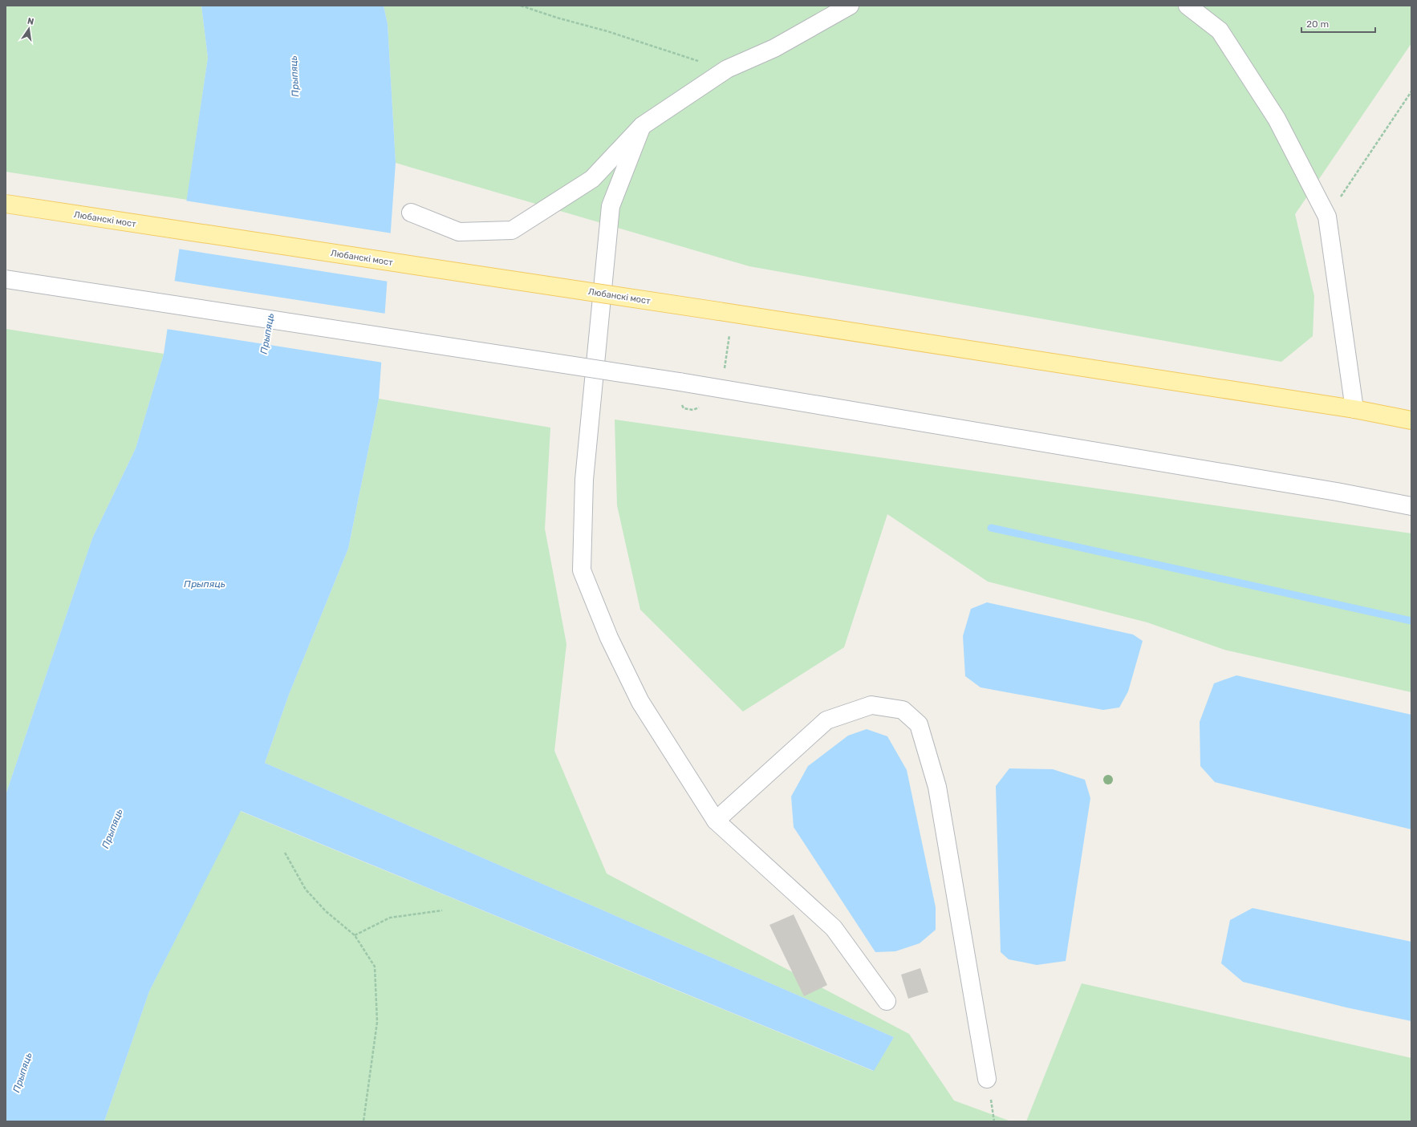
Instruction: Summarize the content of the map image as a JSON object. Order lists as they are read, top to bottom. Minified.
{"streets":{"main road":["Любанскі мост"]},"water":["Прыпяць"],"scale_bar":"20 m","north":"top"}
